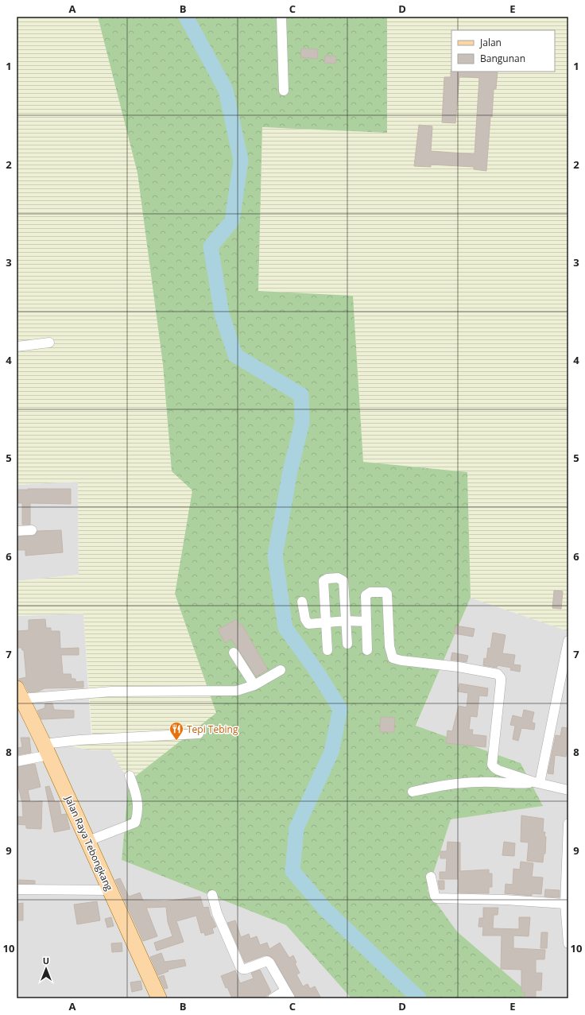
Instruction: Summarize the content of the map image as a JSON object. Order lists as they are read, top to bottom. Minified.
{"streets":{"main road":["Jalan Raya Tebongkang"]},"places":{"restaurant":["Tepi Tebing"]},"legend":["Jalan","Bangunan"],"north":"top","grid":{"columns":["A","B","C","D","E"],"rows":["1","2","3","4","5","6","7","8","9","10"]}}
